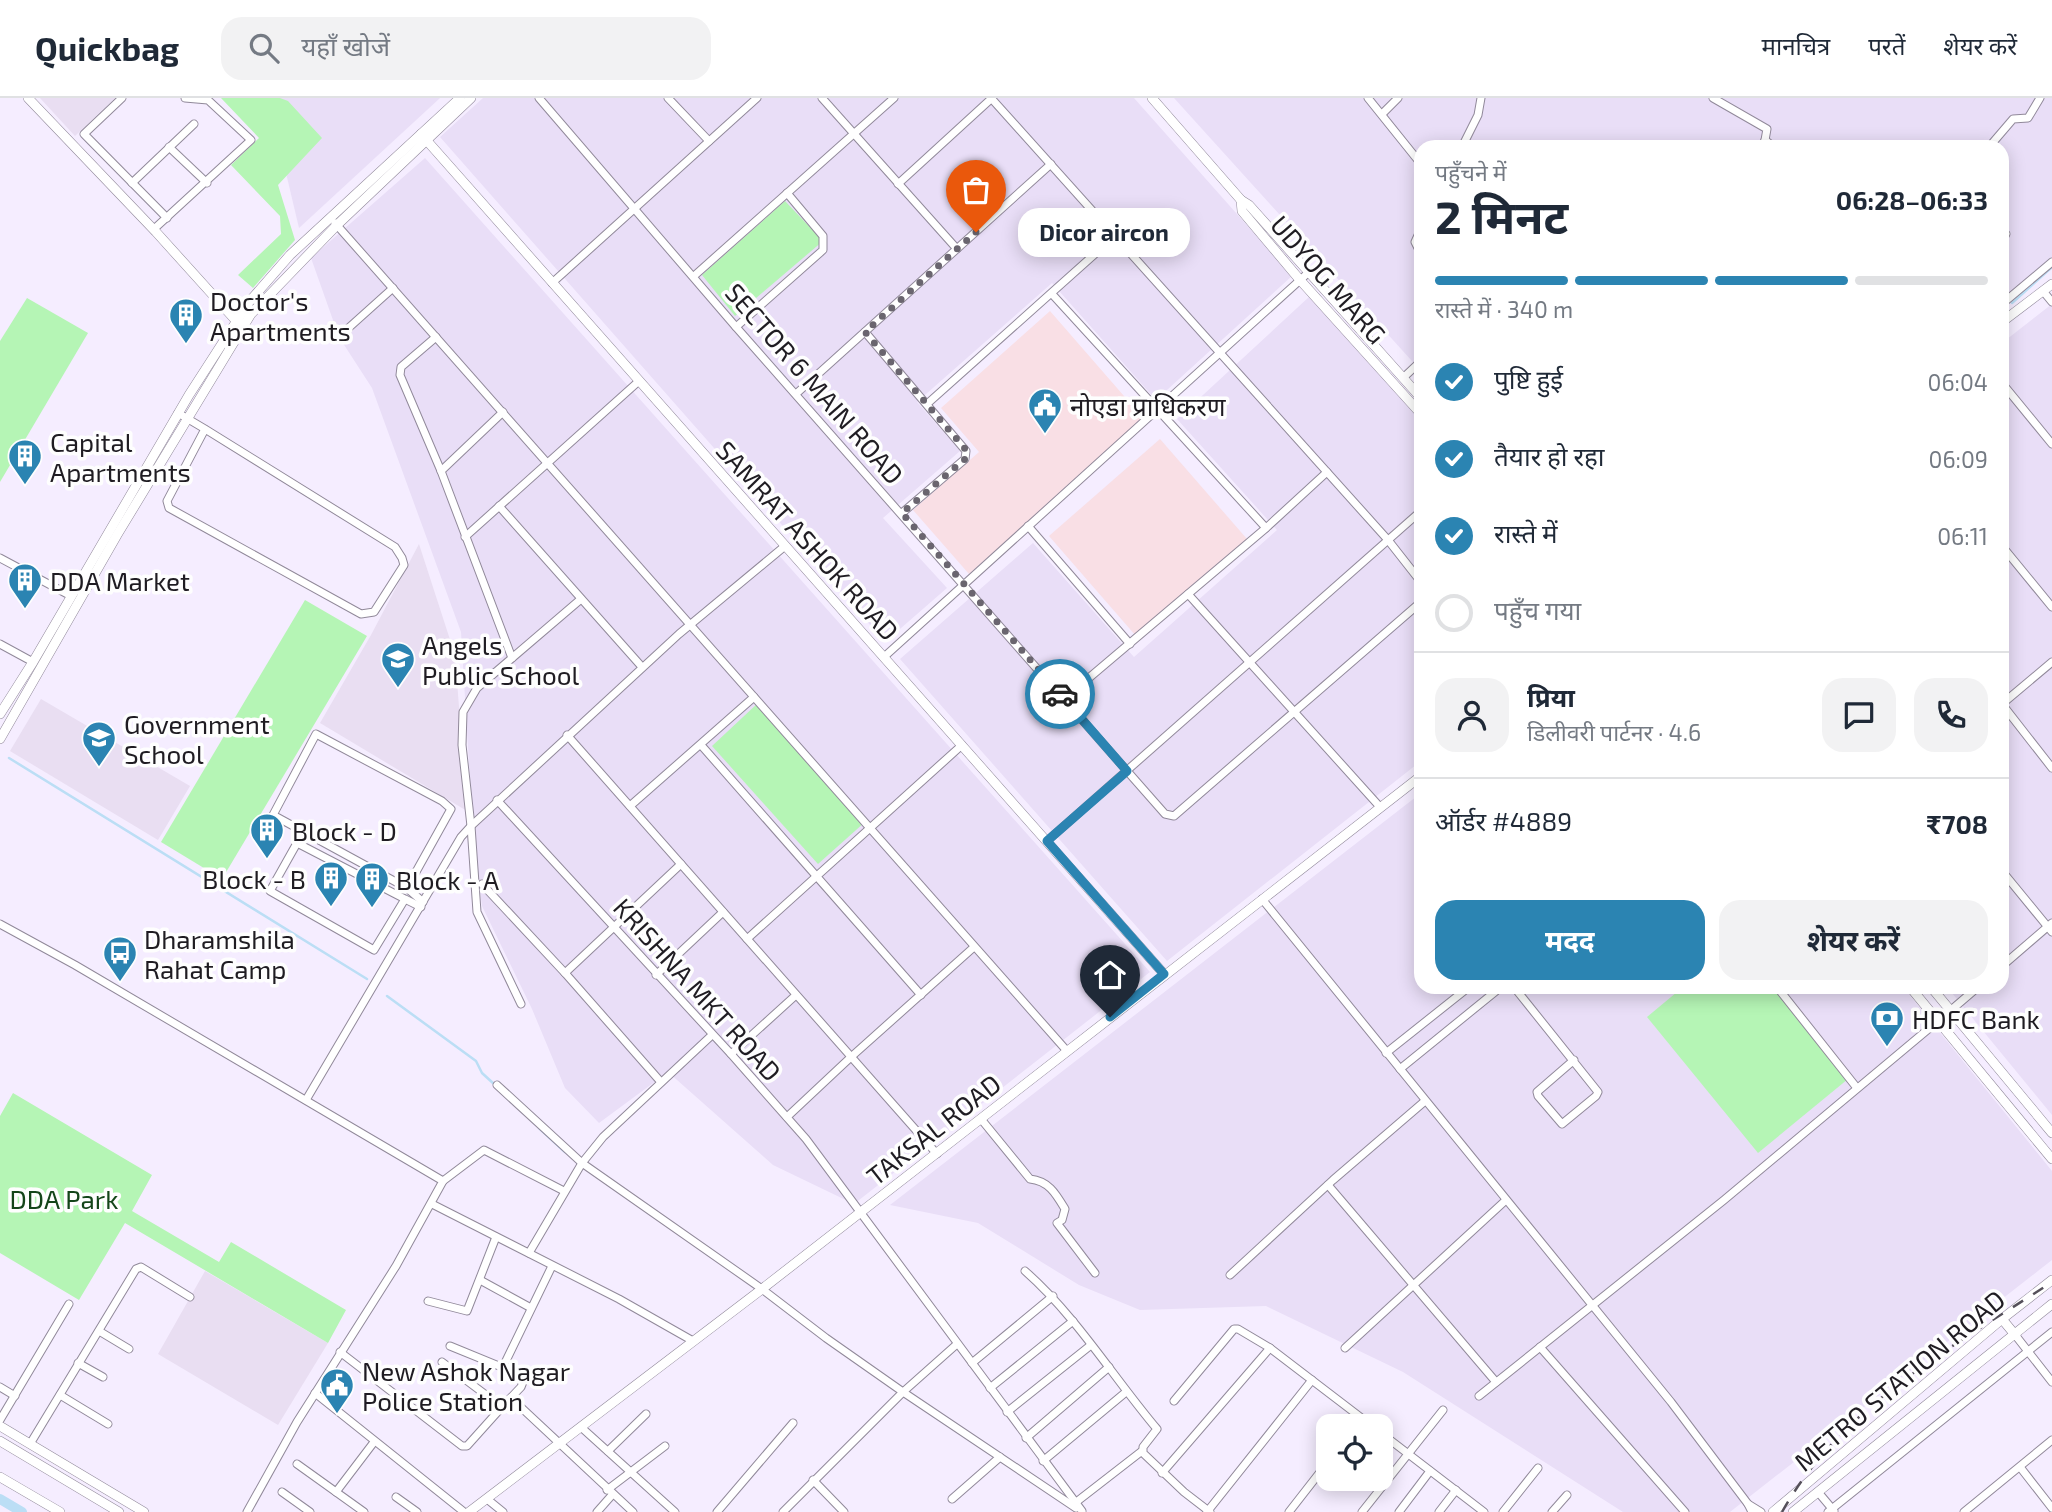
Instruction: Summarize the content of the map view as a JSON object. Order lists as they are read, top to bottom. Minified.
{"streets":{"street":["UDYOG MARG","SECTOR 6 MAIN ROAD","SAMRAT ASHOK ROAD","KRISHNA MKT ROAD","TAKSAL ROAD","METRO STATION ROAD"]},"crossings":[["SAMRAT ASHOK ROAD","TAKSAL ROAD"],["KRISHNA MKT ROAD","TAKSAL ROAD"]],"parks":["DDA Park"],"places":{"other":["Dicor aircon"],"building":["Doctor's Apartments","Capital Apartments","DDA Market","Block - D","Block - B","Block - A"],"public building":["नोएडा प्राधिकरण","New Ashok Nagar Police Station"],"school or university":["Angels Public School","Government School"],"bus stop":["Dharamshila Rahat Camp"],"bank":["HDFC Bank"]},"page":{"header":"Quickbag","search":"यहाँ खोजें","nav":["मानचित्र","परतें","शेयर करें"],"heading":["2 मिनट","पहुँचने में","06:28–06:33"],"panel":["प्रिया","डिलीवरी पार्टनर · 4.6","ऑर्डर #4889","₹708"],"bubble":"Dicor aircon","bar":"रास्ते में · 340 m","list":[["पुष्टि हुई","06:04"],["तैयार हो रहा","06:09"],["रास्ते में","06:11"],"पहुँच गया"],"buttons":["मदद","शेयर करें"]}}
